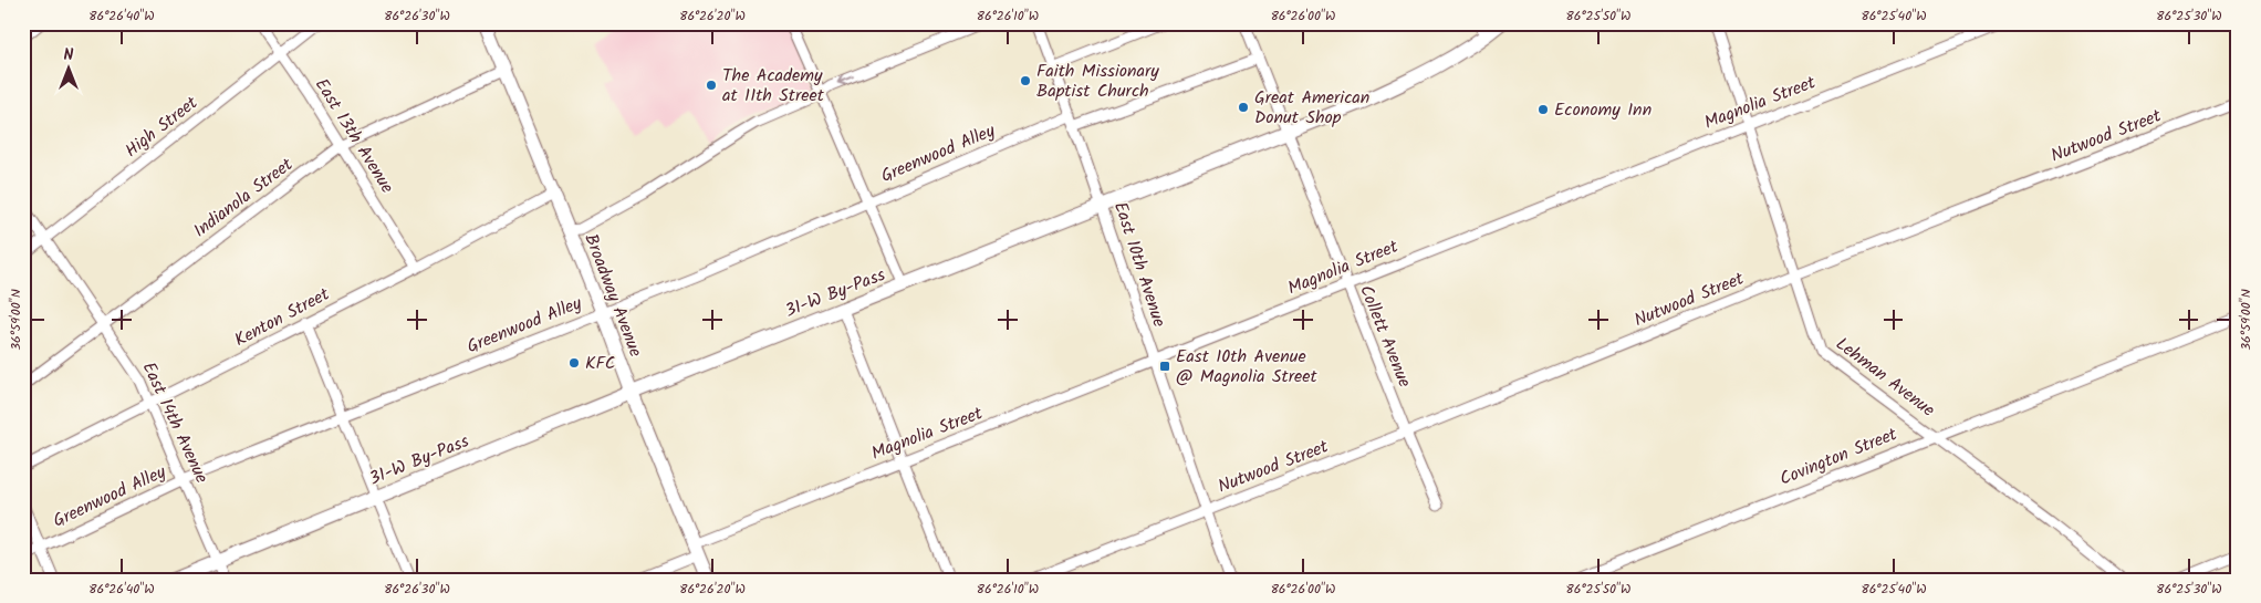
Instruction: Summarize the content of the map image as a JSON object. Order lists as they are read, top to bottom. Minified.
{"streets":{"main road":["31-W By-Pass","Broadway Avenue"],"street":["Magnolia Street","High Street","East 13th Avenue","Nutwood Street","Greenwood Alley","Indianola Street","East 10th Avenue","Kenton Street","Collett Avenue","Lehman Avenue","East 14th Avenue","Covington Street"]},"crossings":[["Magnolia Street","East 10th Avenue"],["Magnolia Street","Broadway Avenue"],["Magnolia Street","Collett Avenue"],["Magnolia Street","Lehman Avenue"],["High Street","East 13th Avenue"],["High Street","East 14th Avenue"],["East 13th Avenue","Indianola Street"],["East 13th Avenue","Kenton Street"],["Nutwood Street","East 10th Avenue"],["Nutwood Street","Collett Avenue"],["Nutwood Street","Lehman Avenue"],["Greenwood Alley","East 10th Avenue"],["Greenwood Alley","Broadway Avenue"],["Greenwood Alley","East 14th Avenue"],["Indianola Street","Broadway Avenue"],["Indianola Street","East 14th Avenue"],["East 10th Avenue","31-W By-Pass"],["31-W By-Pass","Broadway Avenue"],["31-W By-Pass","Collett Avenue"],["31-W By-Pass","East 14th Avenue"],["Broadway Avenue","Kenton Street"],["Kenton Street","East 14th Avenue"],["Lehman Avenue","Covington Street"]],"places":{"other":["Faith Missionary Baptist Church","The Academy at 11th Street","Great American Donut Shop","Economy Inn","KFC"],"transit":["East 10th Avenue @ Magnolia Street"]},"north":"top","coordinates":["86°26'40\"W","86°26'30\"W","86°26'20\"W","86°26'10\"W","86°26'00\"W","86°25'50\"W","86°25'40\"W","86°25'30\"W","36°59'00\"N"]}
